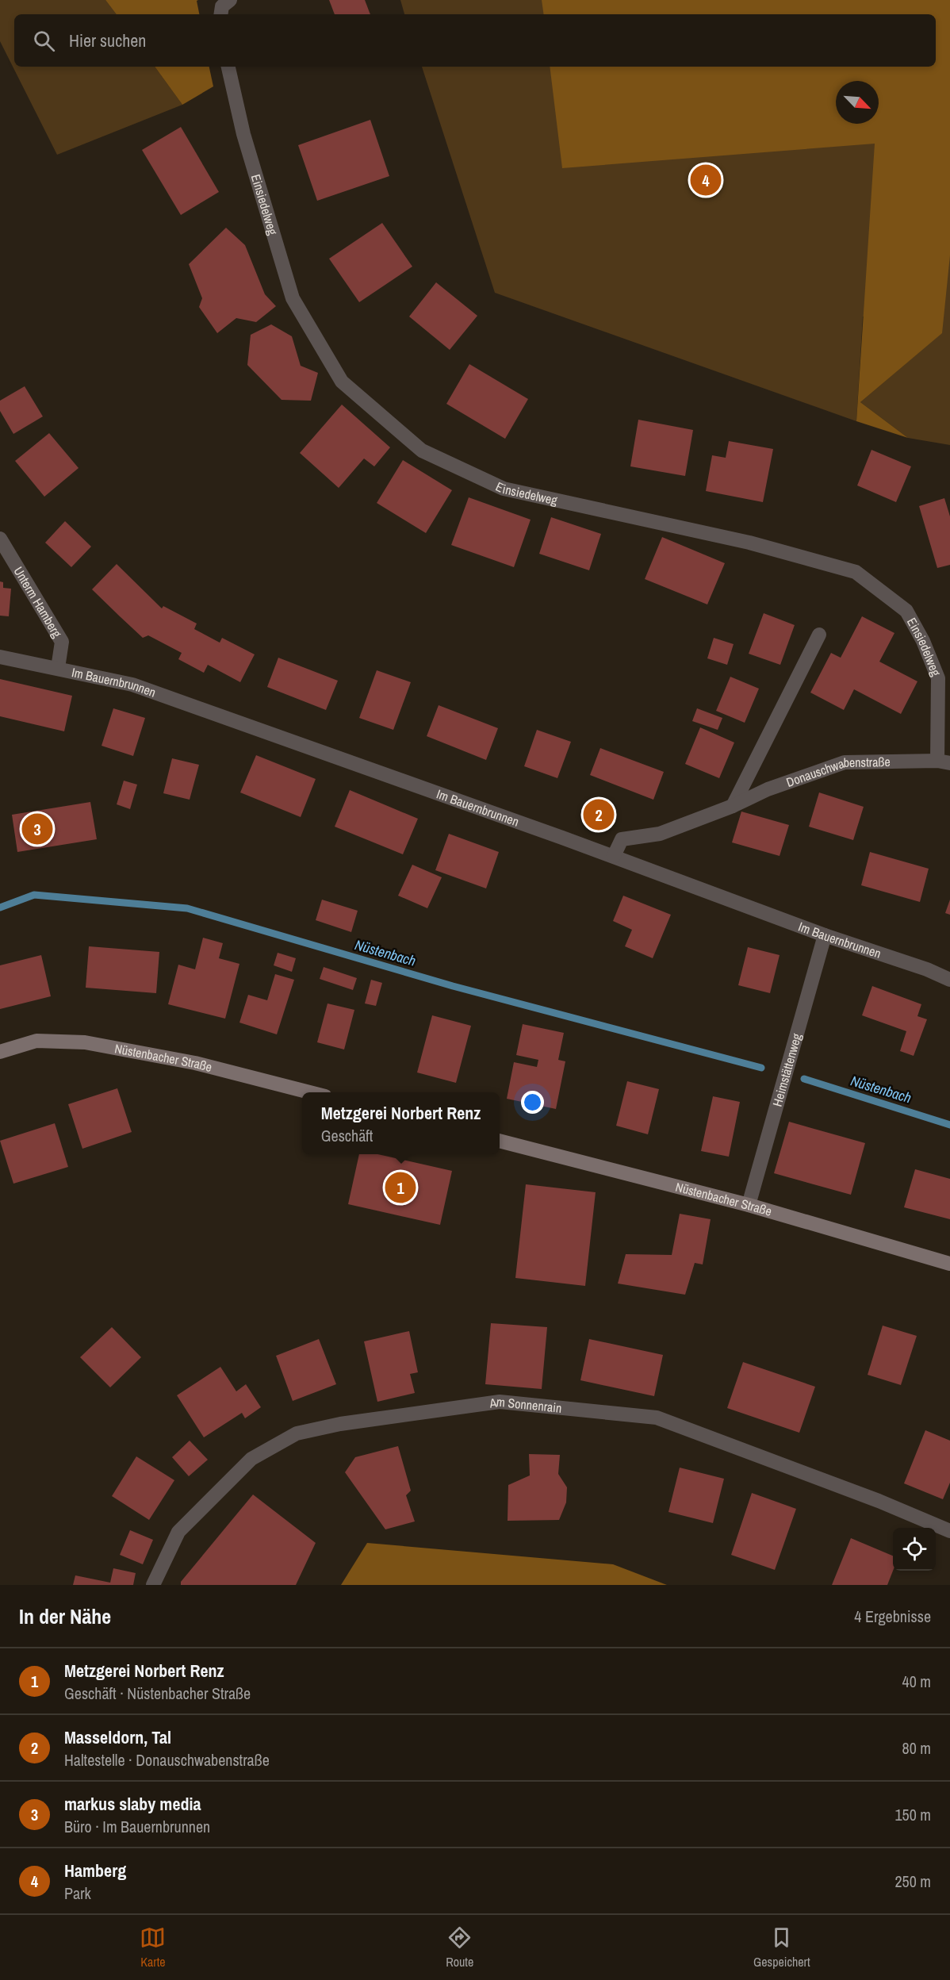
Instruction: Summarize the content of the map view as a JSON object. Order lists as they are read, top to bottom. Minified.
{"streets":{"main road":["Nüstenbacher Straße"],"street":["Einsiedelweg","Unterm Hamberg","Im Bauernbrunnen","Donauschwabenstraße","Heimstättenweg","Am Sonnenrain"]},"crossings":[["Einsiedelweg","Donauschwabenstraße"],["Unterm Hamberg","Im Bauernbrunnen"],["Im Bauernbrunnen","Donauschwabenstraße"],["Im Bauernbrunnen","Heimstättenweg"],["Nüstenbacher Straße","Heimstättenweg"]],"water":["Nüstenbach"],"north":"bottom right","page":{"search":"Hier suchen","pins":["4","2","3","1"],"popup":["Metzgerei Norbert Renz","Geschäft"],"heading":["In der Nähe","4 Ergebnisse"],"list":[{"mark":"1","name":"Metzgerei Norbert Renz","note":"Geschäft · Nüstenbacher Straße","value":"40 m"},{"mark":"2","name":"Masseldorn, Tal","note":"Haltestelle · Donauschwabenstraße","value":"80 m"},{"mark":"3","name":"markus slaby media","note":"Büro · Im Bauernbrunnen","value":"150 m"},{"mark":"4","name":"Hamberg","note":"Park","value":"250 m"}],"nav":["Karte","Route","Gespeichert"]}}
